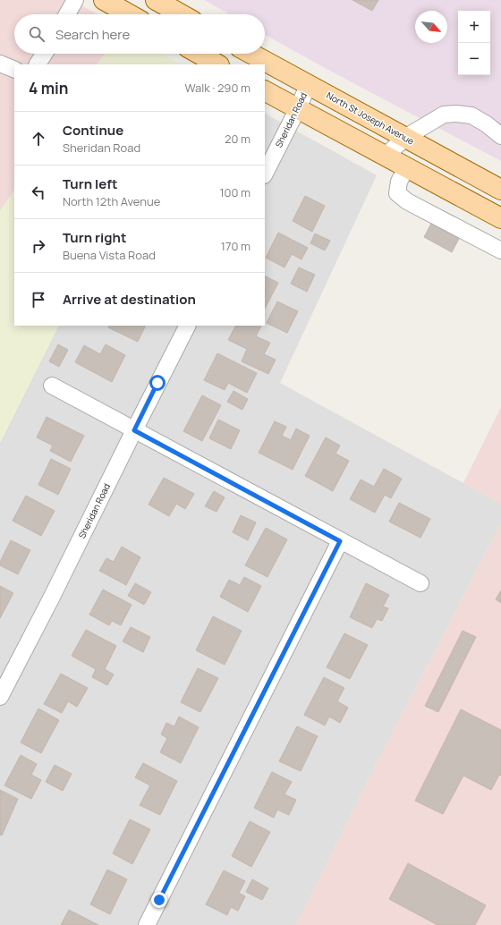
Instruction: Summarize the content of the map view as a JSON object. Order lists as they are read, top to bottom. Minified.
{"streets":{"main road":["North St Joseph Avenue"],"street":["Sheridan Road"]},"crossings":[["North St Joseph Avenue","Sheridan Road"]],"north":"bottom right","page":{"map_buttons":["+","−"],"search":"Search here","heading":["4 min","Walk · 290 m"],"list":[["Continue","Sheridan Road","20 m"],["Turn left","North 12th Avenue","100 m"],["Turn right","Buena Vista Road","170 m"],"Arrive at destination"]}}
